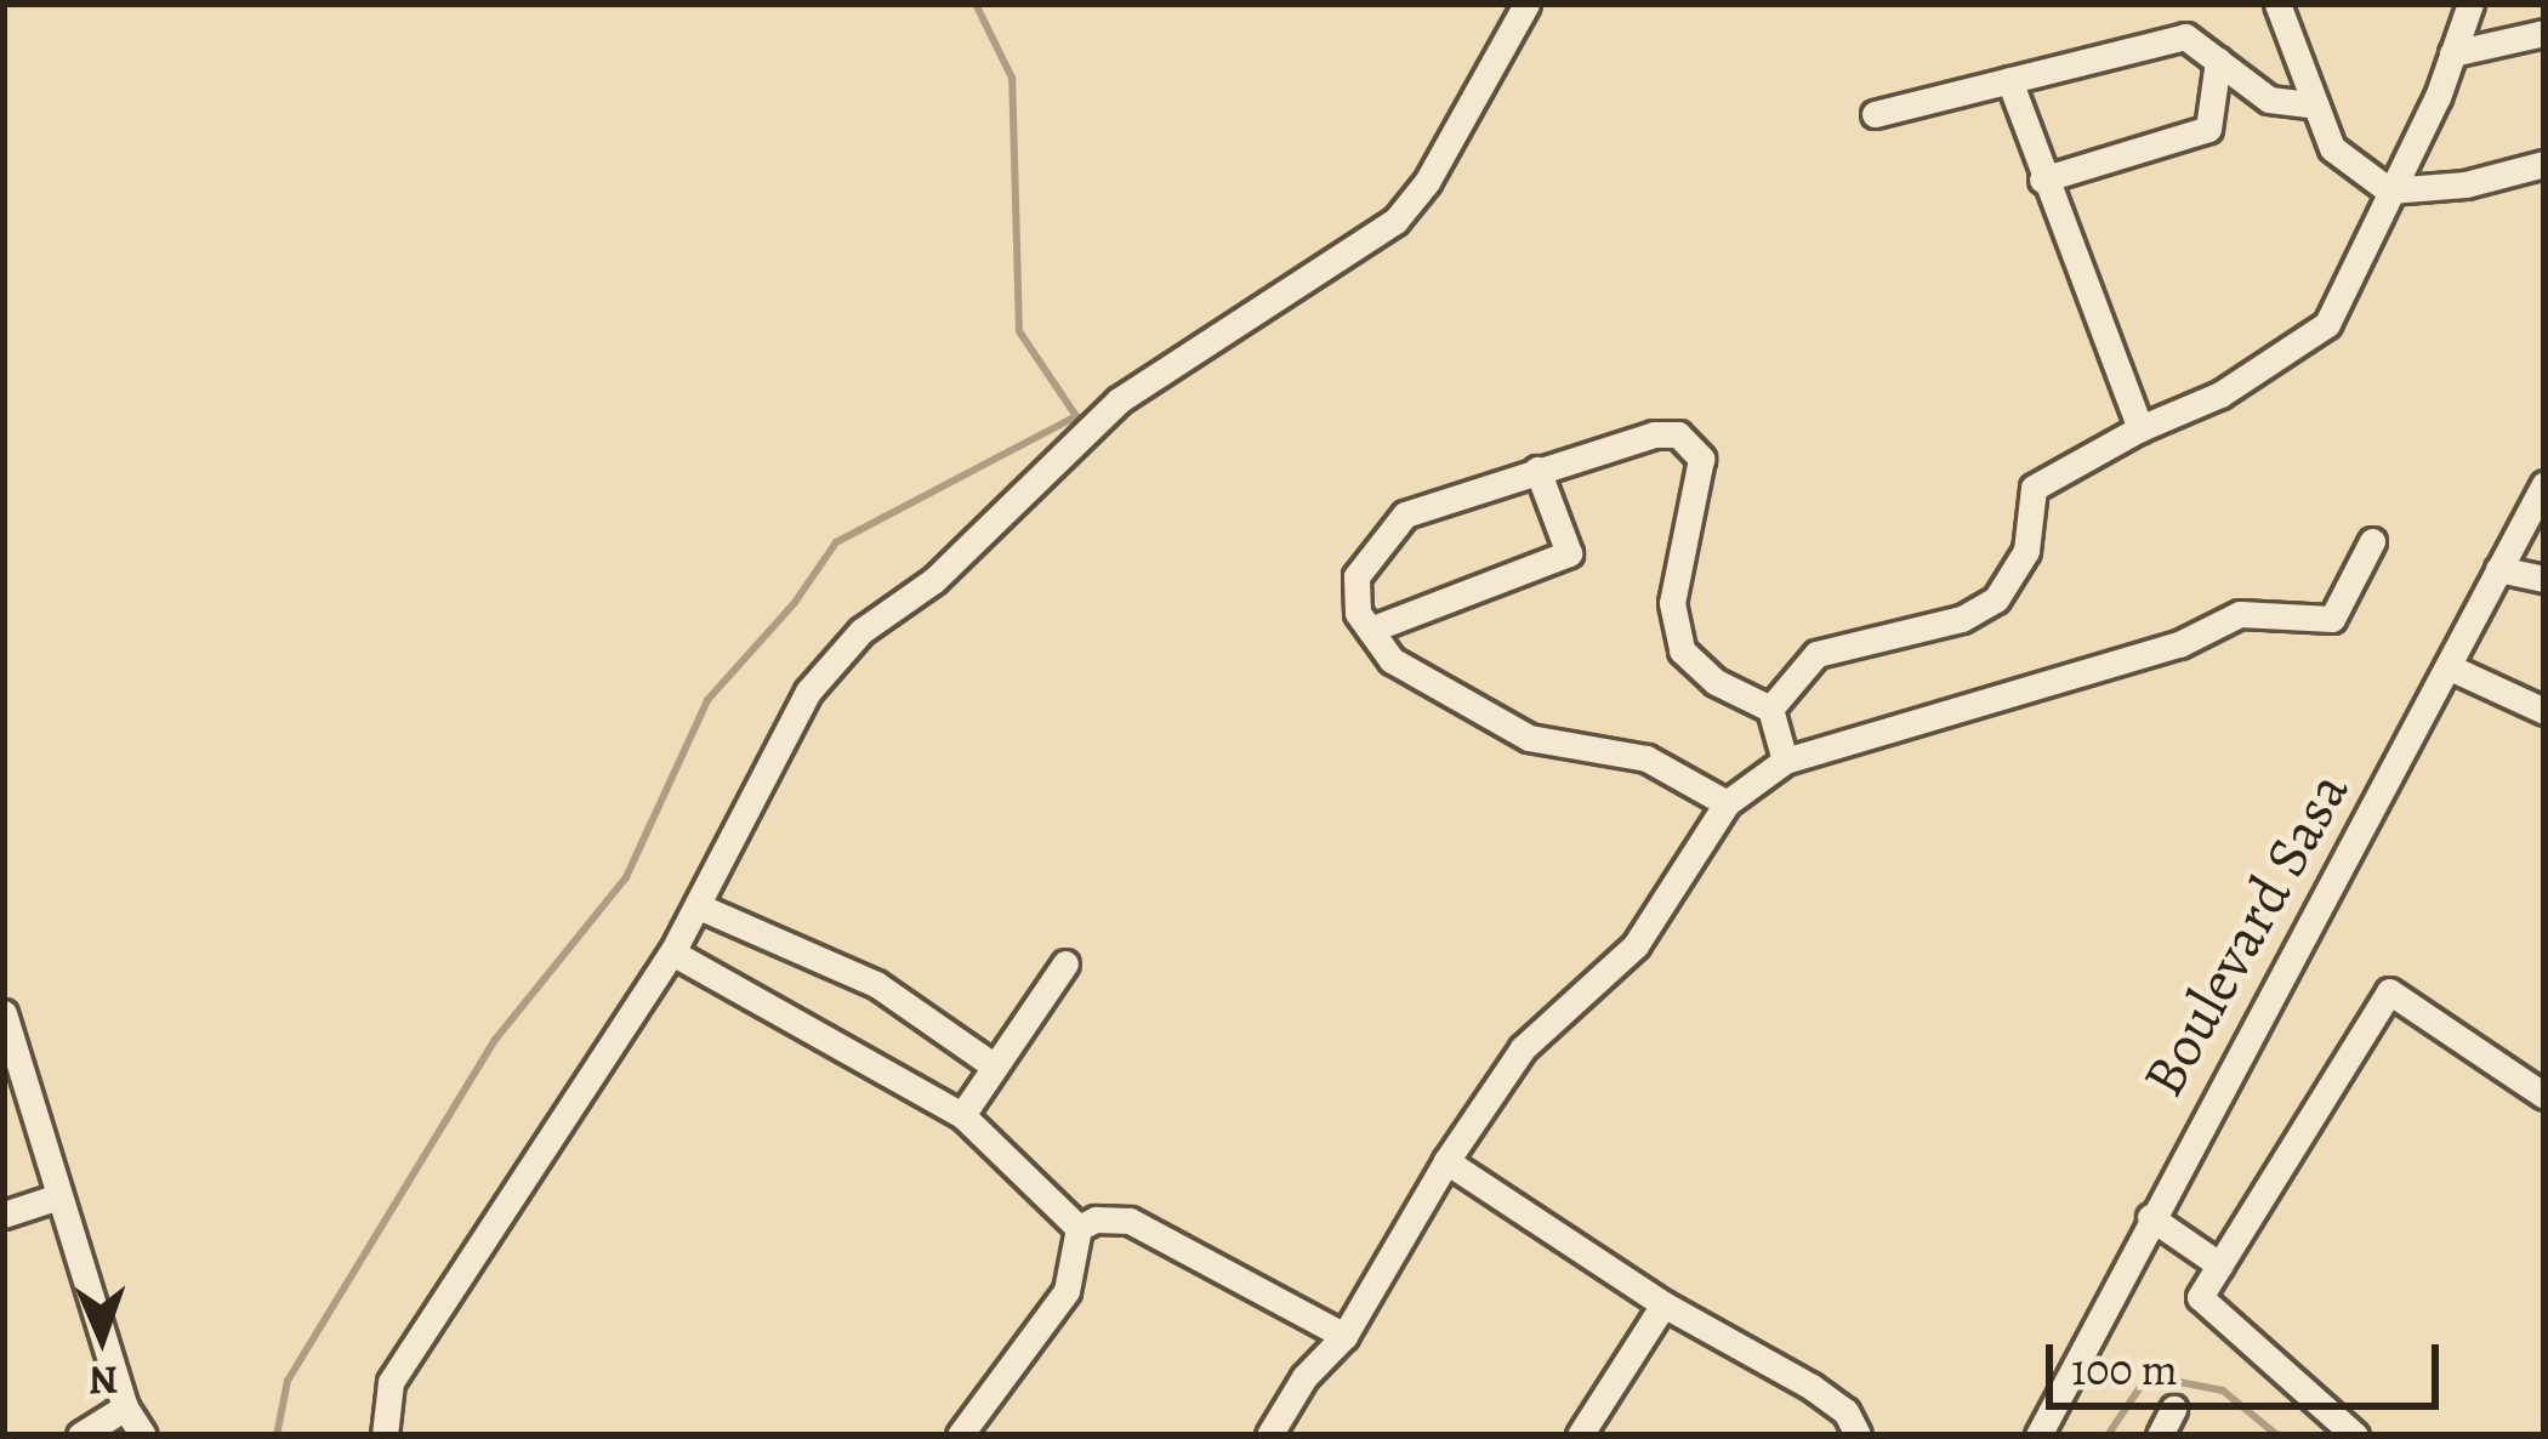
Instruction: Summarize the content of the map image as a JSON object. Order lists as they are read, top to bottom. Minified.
{"streets":{"street":["Boulevard Sasa"]},"scale_bar":"100 m","north":"bottom"}
